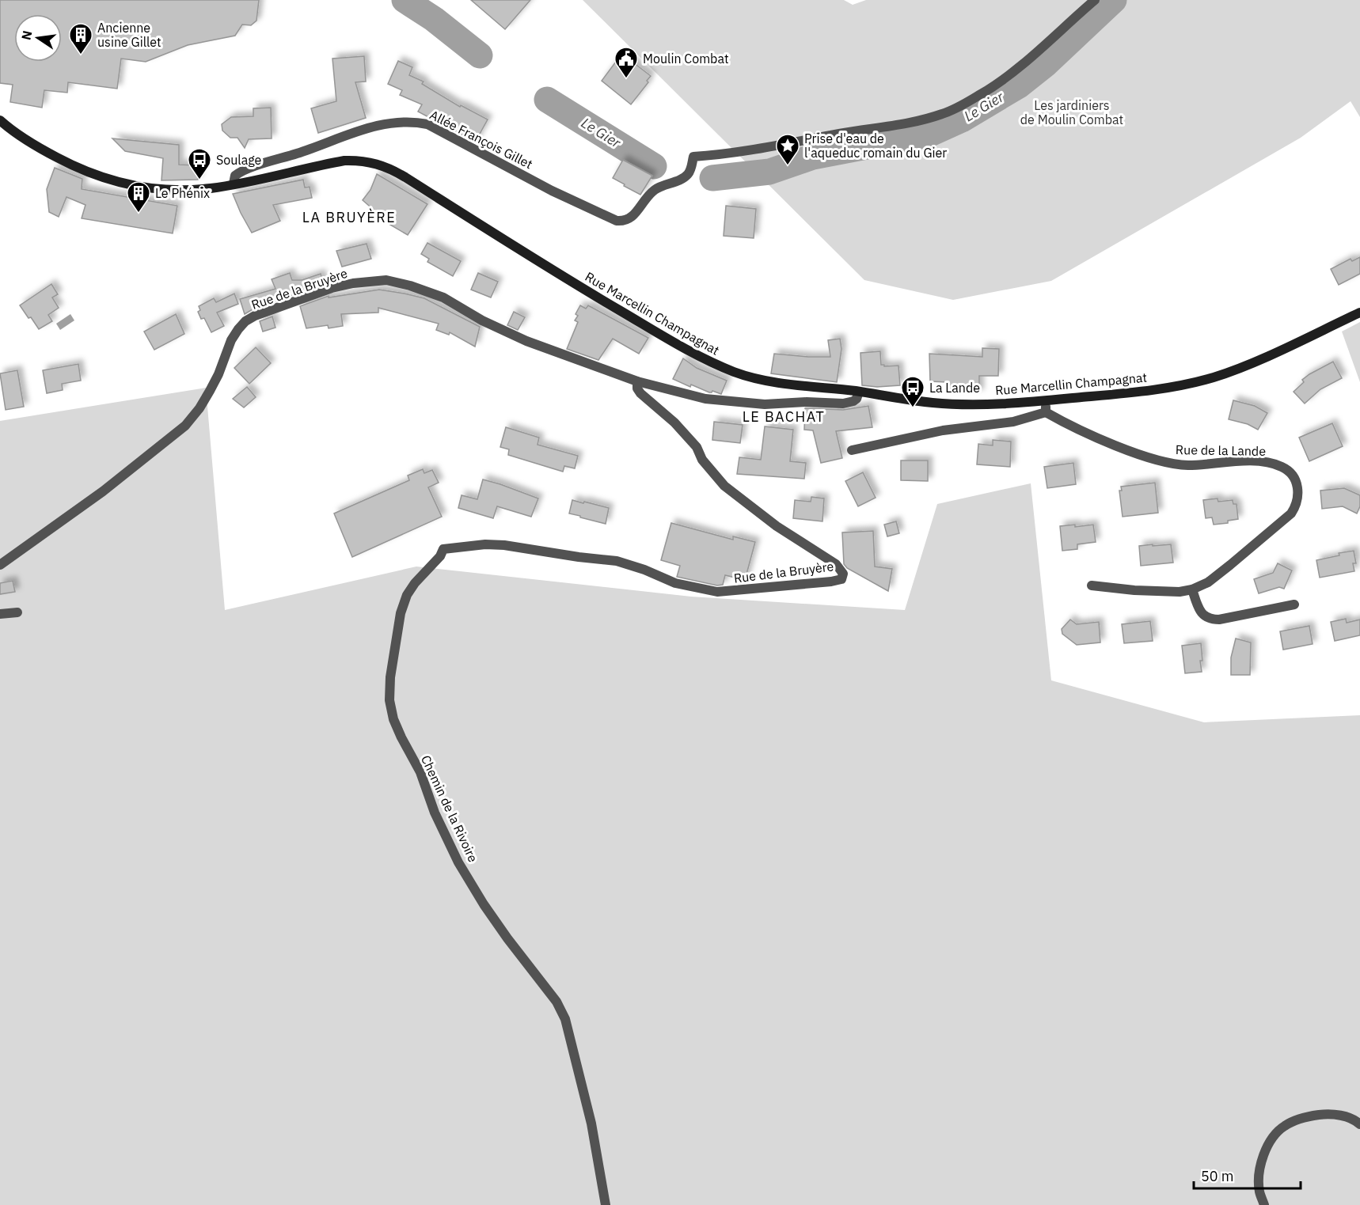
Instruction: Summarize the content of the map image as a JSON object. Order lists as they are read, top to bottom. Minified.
{"streets":{"main road":["Rue Marcellin Champagnat"],"street":["Allée François Gillet","Rue de la Bruyère","Rue de la Lande","Chemin de la Rivoire"]},"crossings":[["Allée François Gillet","Rue Marcellin Champagnat"],["Rue de la Bruyère","Rue Marcellin Champagnat"],["Rue de la Bruyère","Chemin de la Rivoire"]],"districts":["LA BRUYÈRE","LE BACHAT"],"water":["Le Gier"],"parks":["Les jardiniers de Moulin Combat"],"places":{"building":["Ancienne usine Gillet","Le Phénix"],"public building":["Moulin Combat"],"place":["Prise d'eau de l'aqueduc romain du Gier"],"bus stop":["Soulage","La Lande"]},"scale_bar":"50 m","north":"left"}
